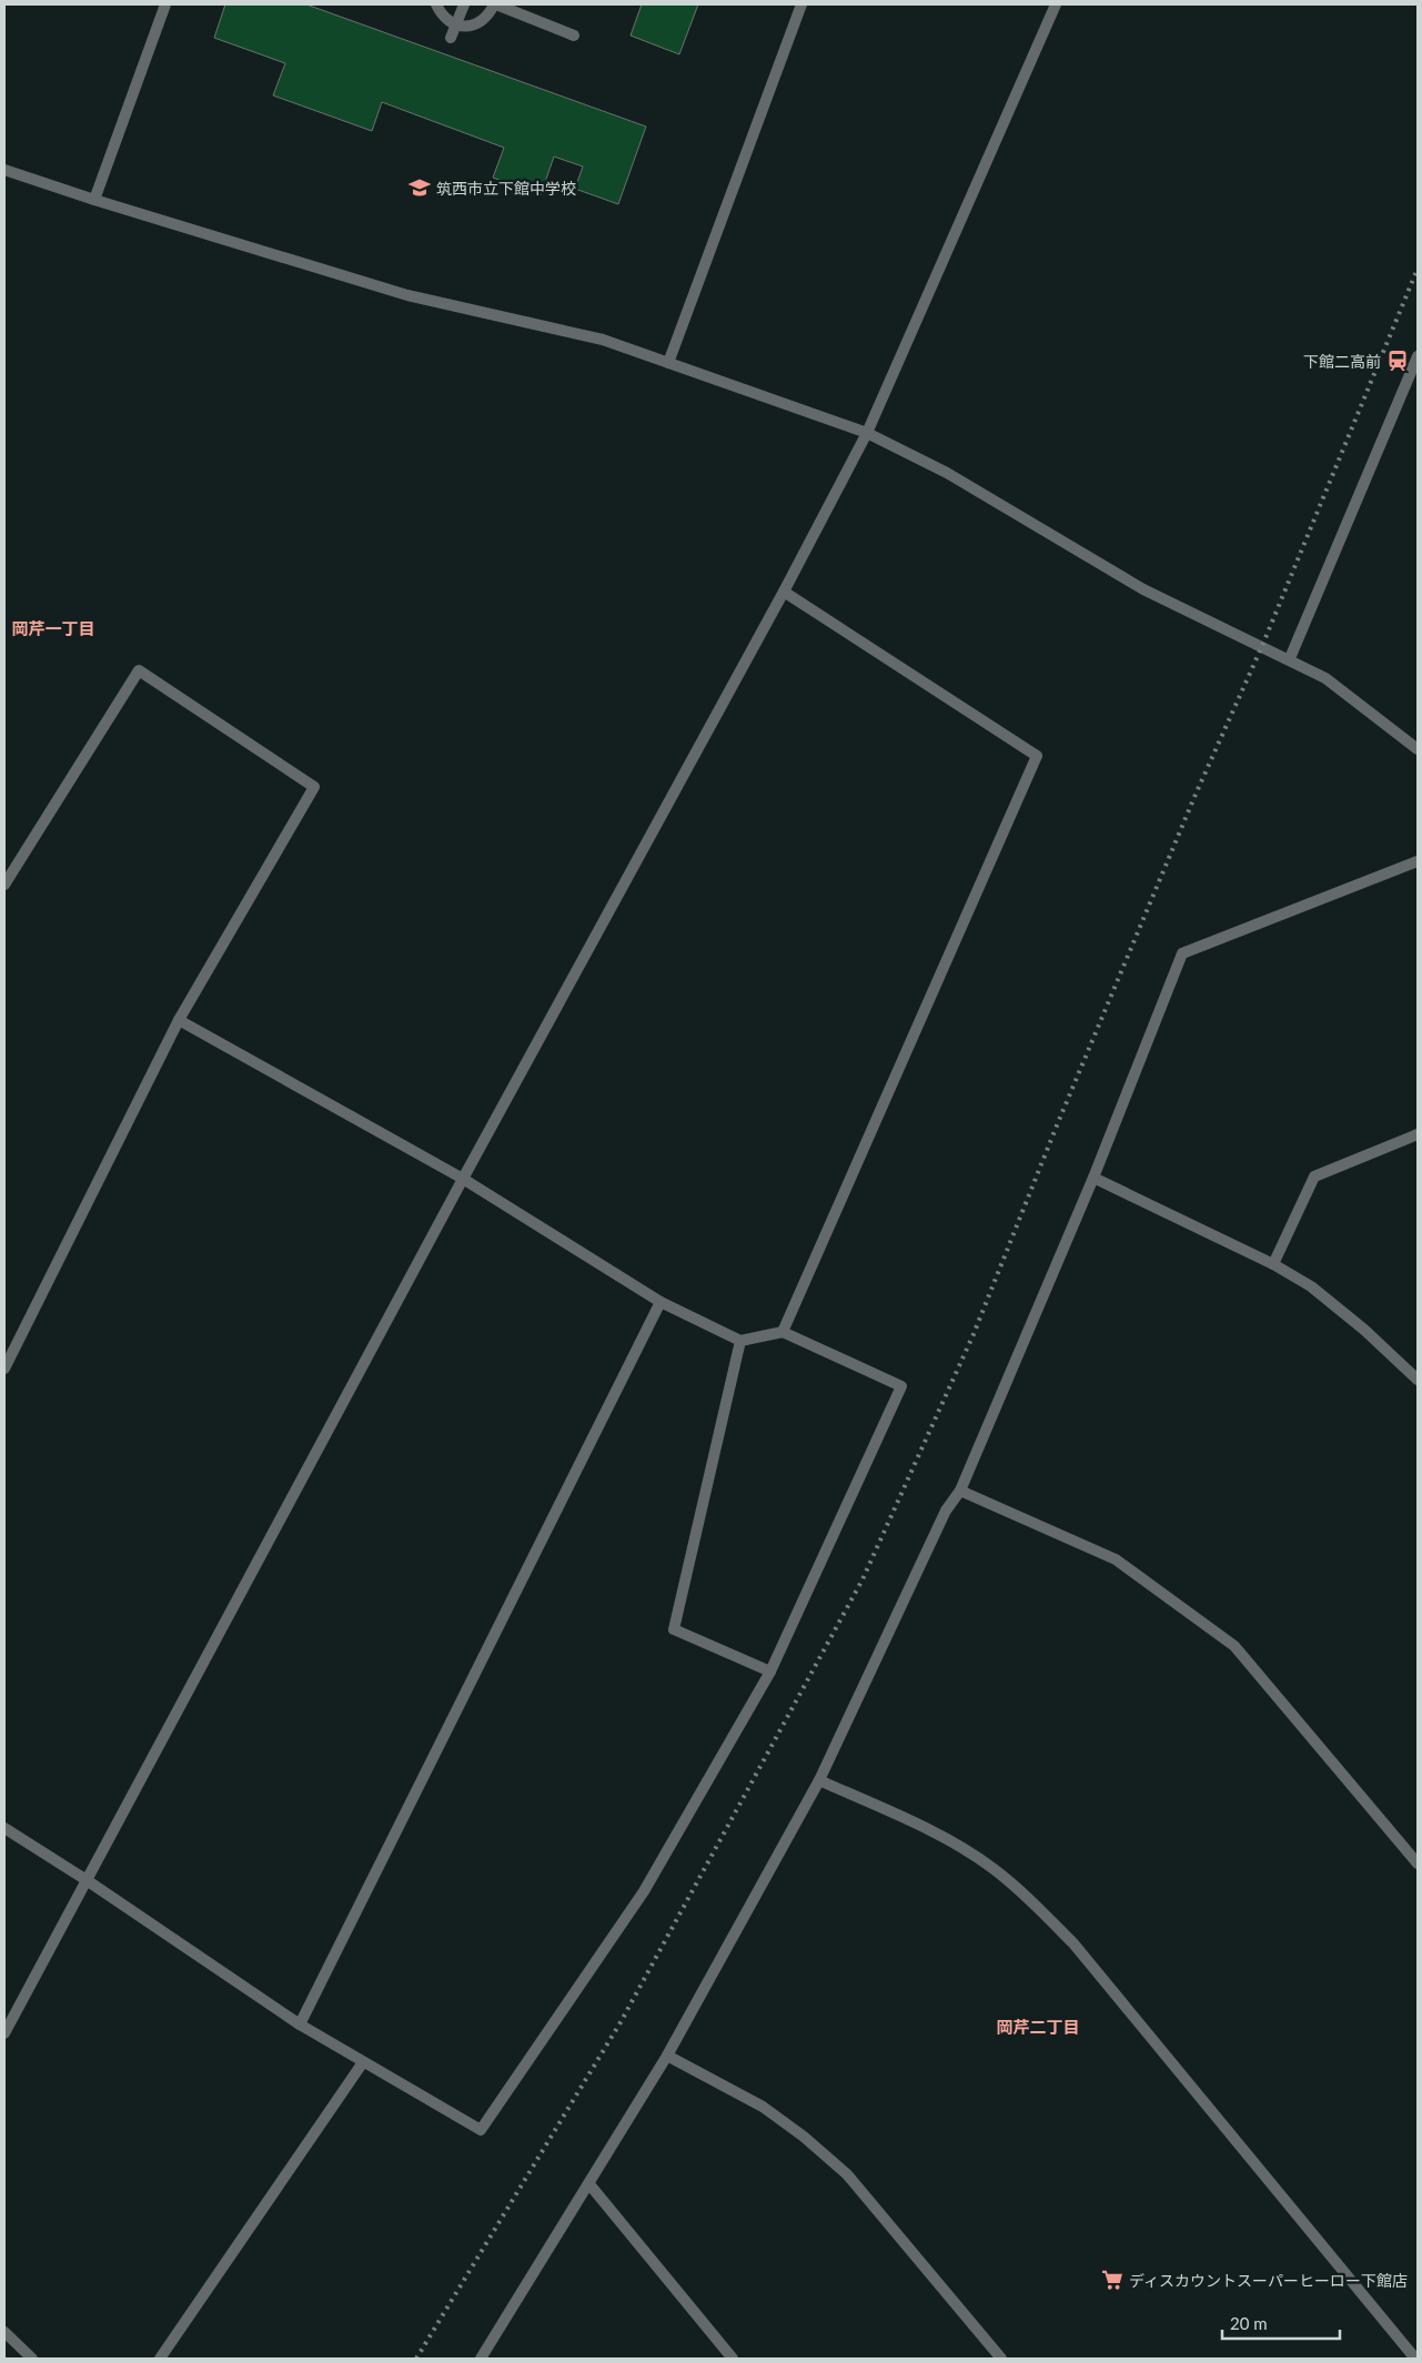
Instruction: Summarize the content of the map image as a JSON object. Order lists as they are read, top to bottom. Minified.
{"districts":["岡芹一丁目","岡芹二丁目"],"places":{"school or university":["筑西市立下館中学校"],"station":["下館二高前"],"supermarket":["ディスカウントスーパーヒーロー下館店"]},"scale_bar":"20 m"}
